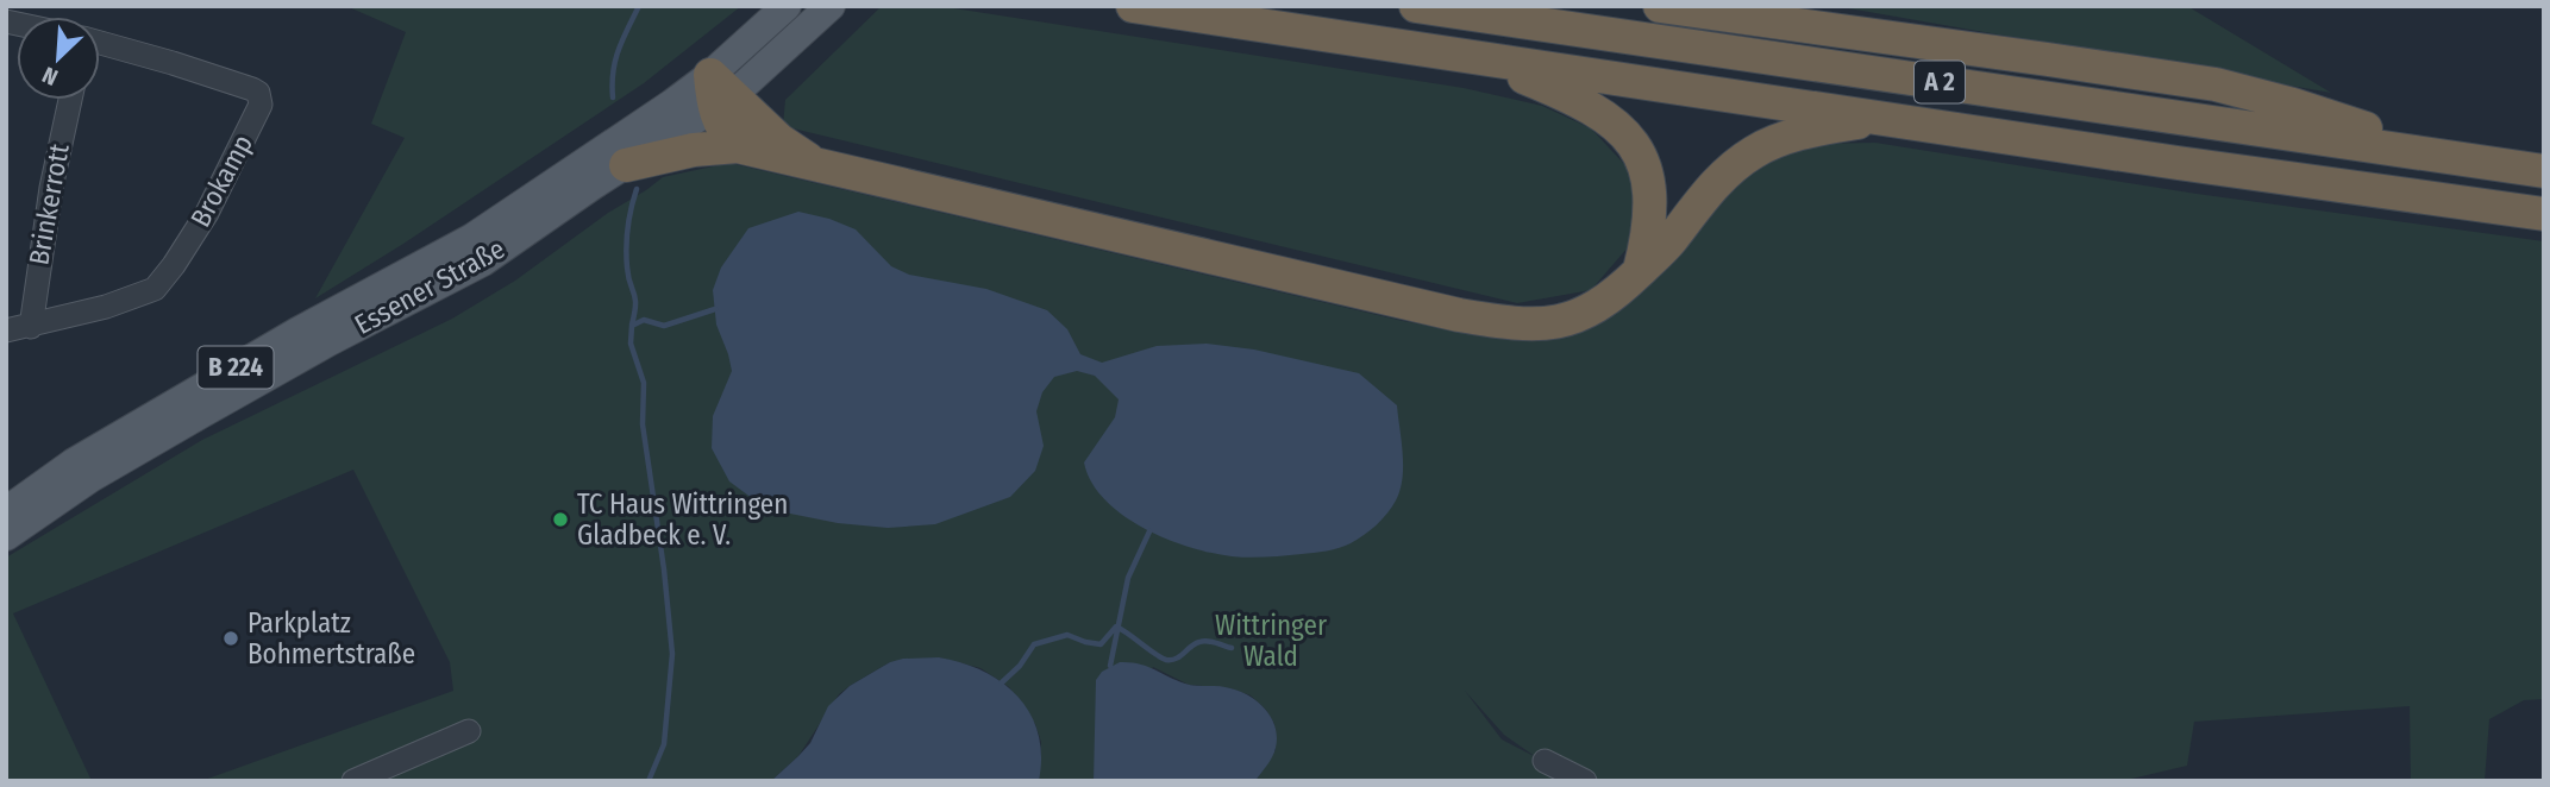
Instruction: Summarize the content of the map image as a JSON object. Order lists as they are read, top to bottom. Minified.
{"streets":{"highway":["A 2"],"main road":["Essener Straße","B 224"],"street":["Brokamp","Brinkerrott"]},"crossings":[["Brokamp","Brinkerrott"]],"parks":["Wittringer Wald"],"places":["TC Haus Wittringen Gladbeck e. V.","Parkplatz Bohmertstraße"],"north":"bottom left"}
